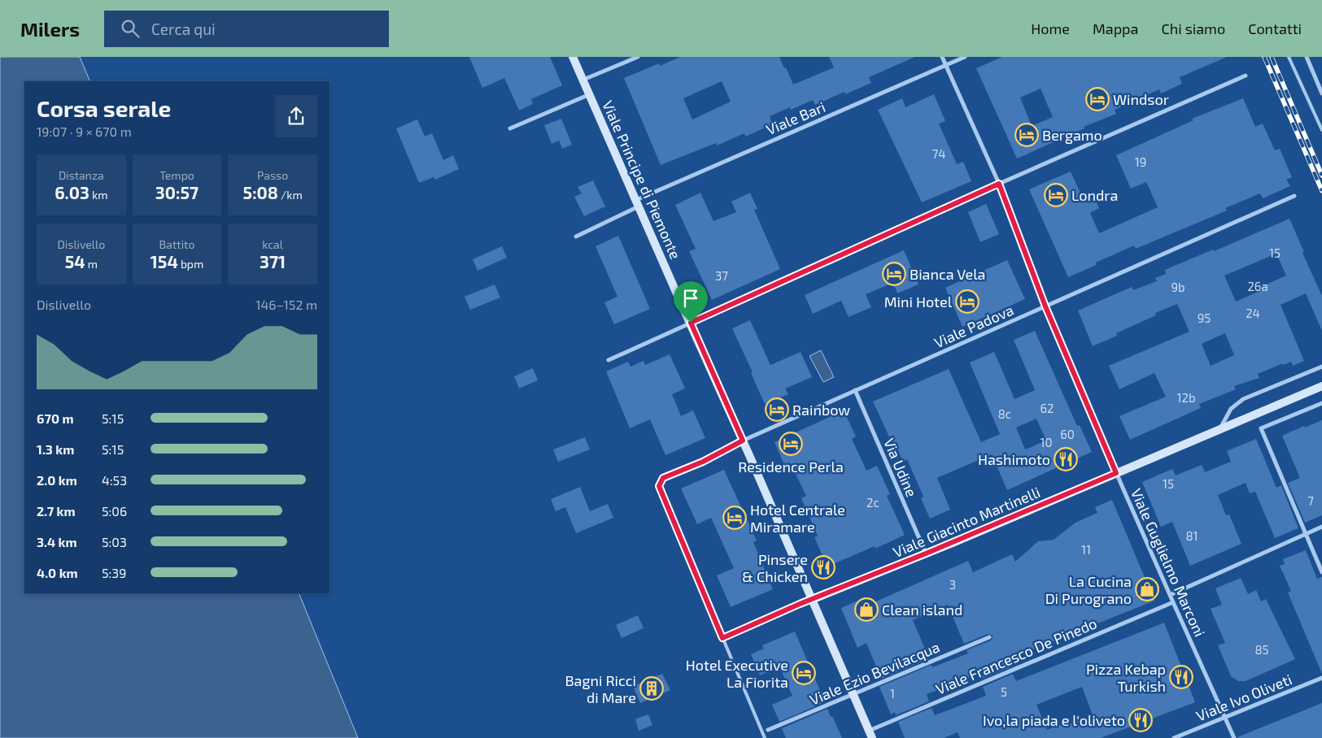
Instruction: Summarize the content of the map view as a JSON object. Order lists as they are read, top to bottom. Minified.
{"streets":{"street":["Viale Bari","Viale Principe di Piemonte","Viale Padova","Via Udine","Viale Giacinto Martinelli","Viale Guglielmo Marconi","Viale Francesco De Pinedo","Viale Ezio Bevilacqua","Viale Ivo Oliveti"]},"crossings":[["Viale Bari","Viale Principe di Piemonte"],["Viale Bari","Viale Guglielmo Marconi"],["Viale Principe di Piemonte","Viale Padova"],["Viale Principe di Piemonte","Viale Giacinto Martinelli"],["Viale Principe di Piemonte","Viale Francesco De Pinedo"],["Viale Principe di Piemonte","Viale Ezio Bevilacqua"],["Viale Padova","Via Udine"],["Viale Padova","Viale Guglielmo Marconi"],["Via Udine","Viale Giacinto Martinelli"],["Viale Giacinto Martinelli","Viale Guglielmo Marconi"],["Viale Guglielmo Marconi","Viale Francesco De Pinedo"],["Viale Guglielmo Marconi","Viale Ivo Oliveti"]],"places":{"hotel":["Windsor","Bergamo","Londra","Bianca Vela","Mini Hotel","Rainbow","Residence Perla","Hotel Centrale Miramare","Hotel Executive La Fiorita"],"restaurant":["Hashimoto","Pinsere & Chicken","Pizza Kebap Turkish","Ivo,la piada e l'oliveto"],"shop":["La Cucina Di Purograno","Clean island"],"building":["Bagni Ricci di Mare"]},"house_numbers":["74","19","15","37","26a","9b","24","95","12b","62","8c","60","10","15","7","2c","81","11","3","85","5","1"],"page":{"header":"Milers","search":"Cerca qui","nav":["Home","Mappa","Chi siamo","Contatti"],"heading":["Corsa serale","19:07 · 9 × 670 m"],"stats":[["Distanza","6.03 km"],["Tempo","30:57"],["Passo","5:08 /km"],["Dislivello","54 m"],["Battito","154 bpm"],["kcal","371"]],"chart":["Dislivello","146–152 m"],"list":[{"name":"670 m","note":"5:15"},{"name":"1.3 km","note":"5:15"},{"name":"2.0 km","note":"4:53"},{"name":"2.7 km","note":"5:06"},{"name":"3.4 km","note":"5:03"},{"name":"4.0 km","note":"5:39"}]}}
